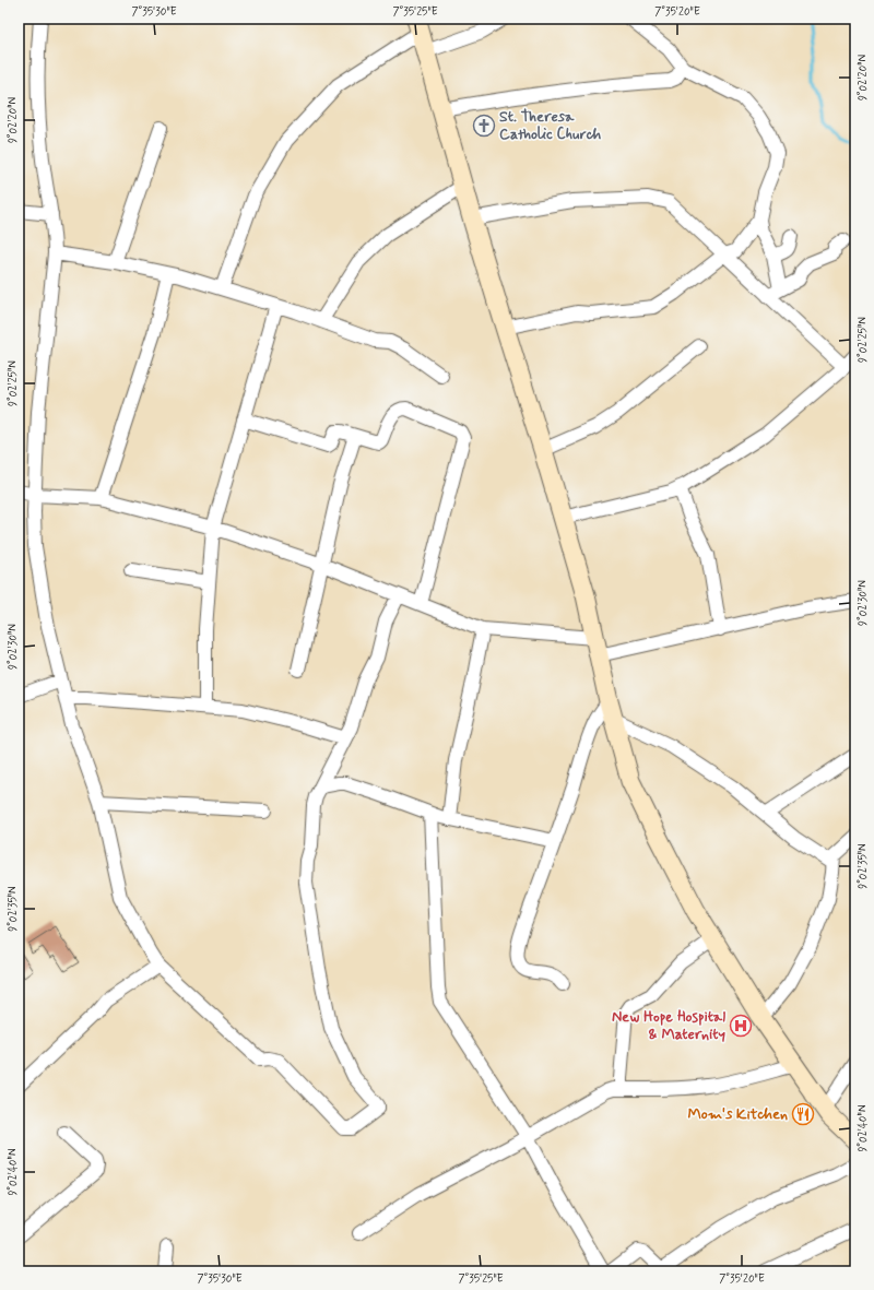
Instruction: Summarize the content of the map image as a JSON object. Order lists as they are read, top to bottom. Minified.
{"places":{"church":["St. Theresa Catholic Church"],"hospital":["New Hope Hospital & Maternity"],"restaurant":["Mom's Kitchen"]},"coordinates":["7°35'30\"E","7°35'25\"E","7°35'20\"E","9°02'20\"N","9°02'25\"N","9°02'30\"N","9°02'35\"N","9°02'40\"N"]}
